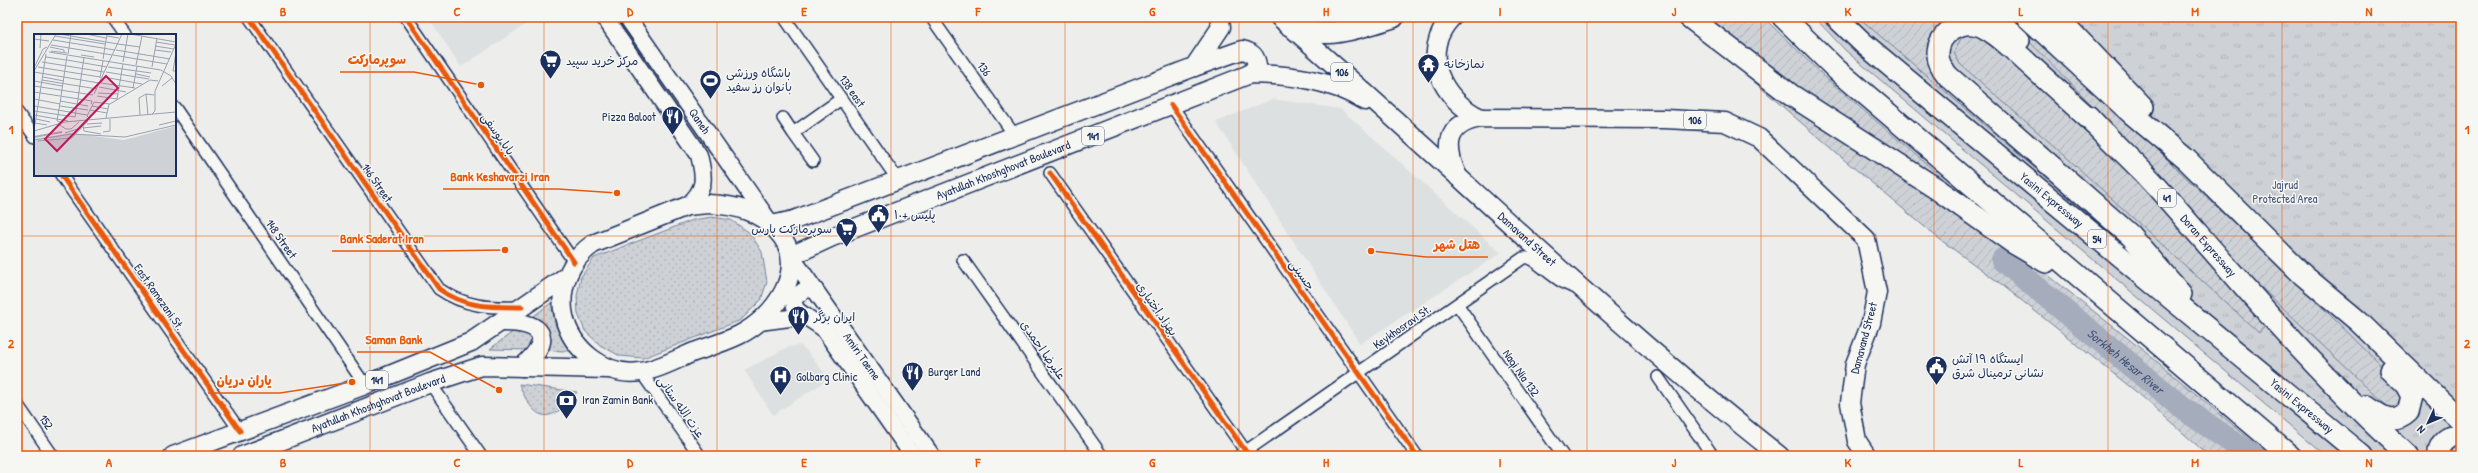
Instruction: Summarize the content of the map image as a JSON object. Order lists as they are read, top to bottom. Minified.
{"streets":{"highway":["41","Yasini Expressway","54","Doran Expressway"],"main road":["106","Qaneh","141","Ayatullah Khoshghovat Boulevard","Damavand Street","Amiri Taeme"],"street":["136","138 east","بابا یوسفی","146 Street","148 Street","حسینی","East Ramezani St.","بهزاد اختیاری","Keykhosravi St.","علیرضا احمدی","Naqi Nia 132","عزت الله ستانی","152"]},"crossings":[["136","141"],["138 east","141"],["Qaneh","141"],["Qaneh","Ayatullah Khoshghovat Boulevard"],["بابا یوسفی","Ayatullah Khoshghovat Boulevard"],["141","Ayatullah Khoshghovat Boulevard"],["Ayatullah Khoshghovat Boulevard","146 Street"],["Ayatullah Khoshghovat Boulevard","148 Street"],["Ayatullah Khoshghovat Boulevard","Damavand Street"],["Ayatullah Khoshghovat Boulevard","حسینی"],["Ayatullah Khoshghovat Boulevard","East Ramezani St."],["Ayatullah Khoshghovat Boulevard","Amiri Taeme"],["Ayatullah Khoshghovat Boulevard","عزت الله ستانی"],["Damavand Street","Keykhosravi St."],["حسینی","Keykhosravi St."],["بهزاد اختیاری","Keykhosravi St."],["Keykhosravi St.","Naqi Nia 132"]],"water":["Sorkheh Hesar River"],"parks":["Jajrud Protected Area"],"places":{"supermarket":["مرکز خرید سپید","سوپرمارکت پارس"],"temple":["نمازخانه"],"other":["سوپرمارکت","Bank Keshavarzi Iran","Bank Saderat Iran","هتل شهر","یاران دریان","Saman Bank"],"sports":["باشگاه ورزشی بانوان رز سفید"],"restaurant":["Pizza Baloot","ایران برگر","Burger Land"],"public building":["پلیس +١٠","ایستگاه ۱۹ آتش نشانی ترمینال شرق"],"hospital":["Golbarg Clinic"],"bank":["Iran Zamin Bank"]},"north":"bottom left","grid":{"columns":["A","B","C","D","E","F","G","H","I","J","K","L","M","N"],"rows":["1","2"]}}
